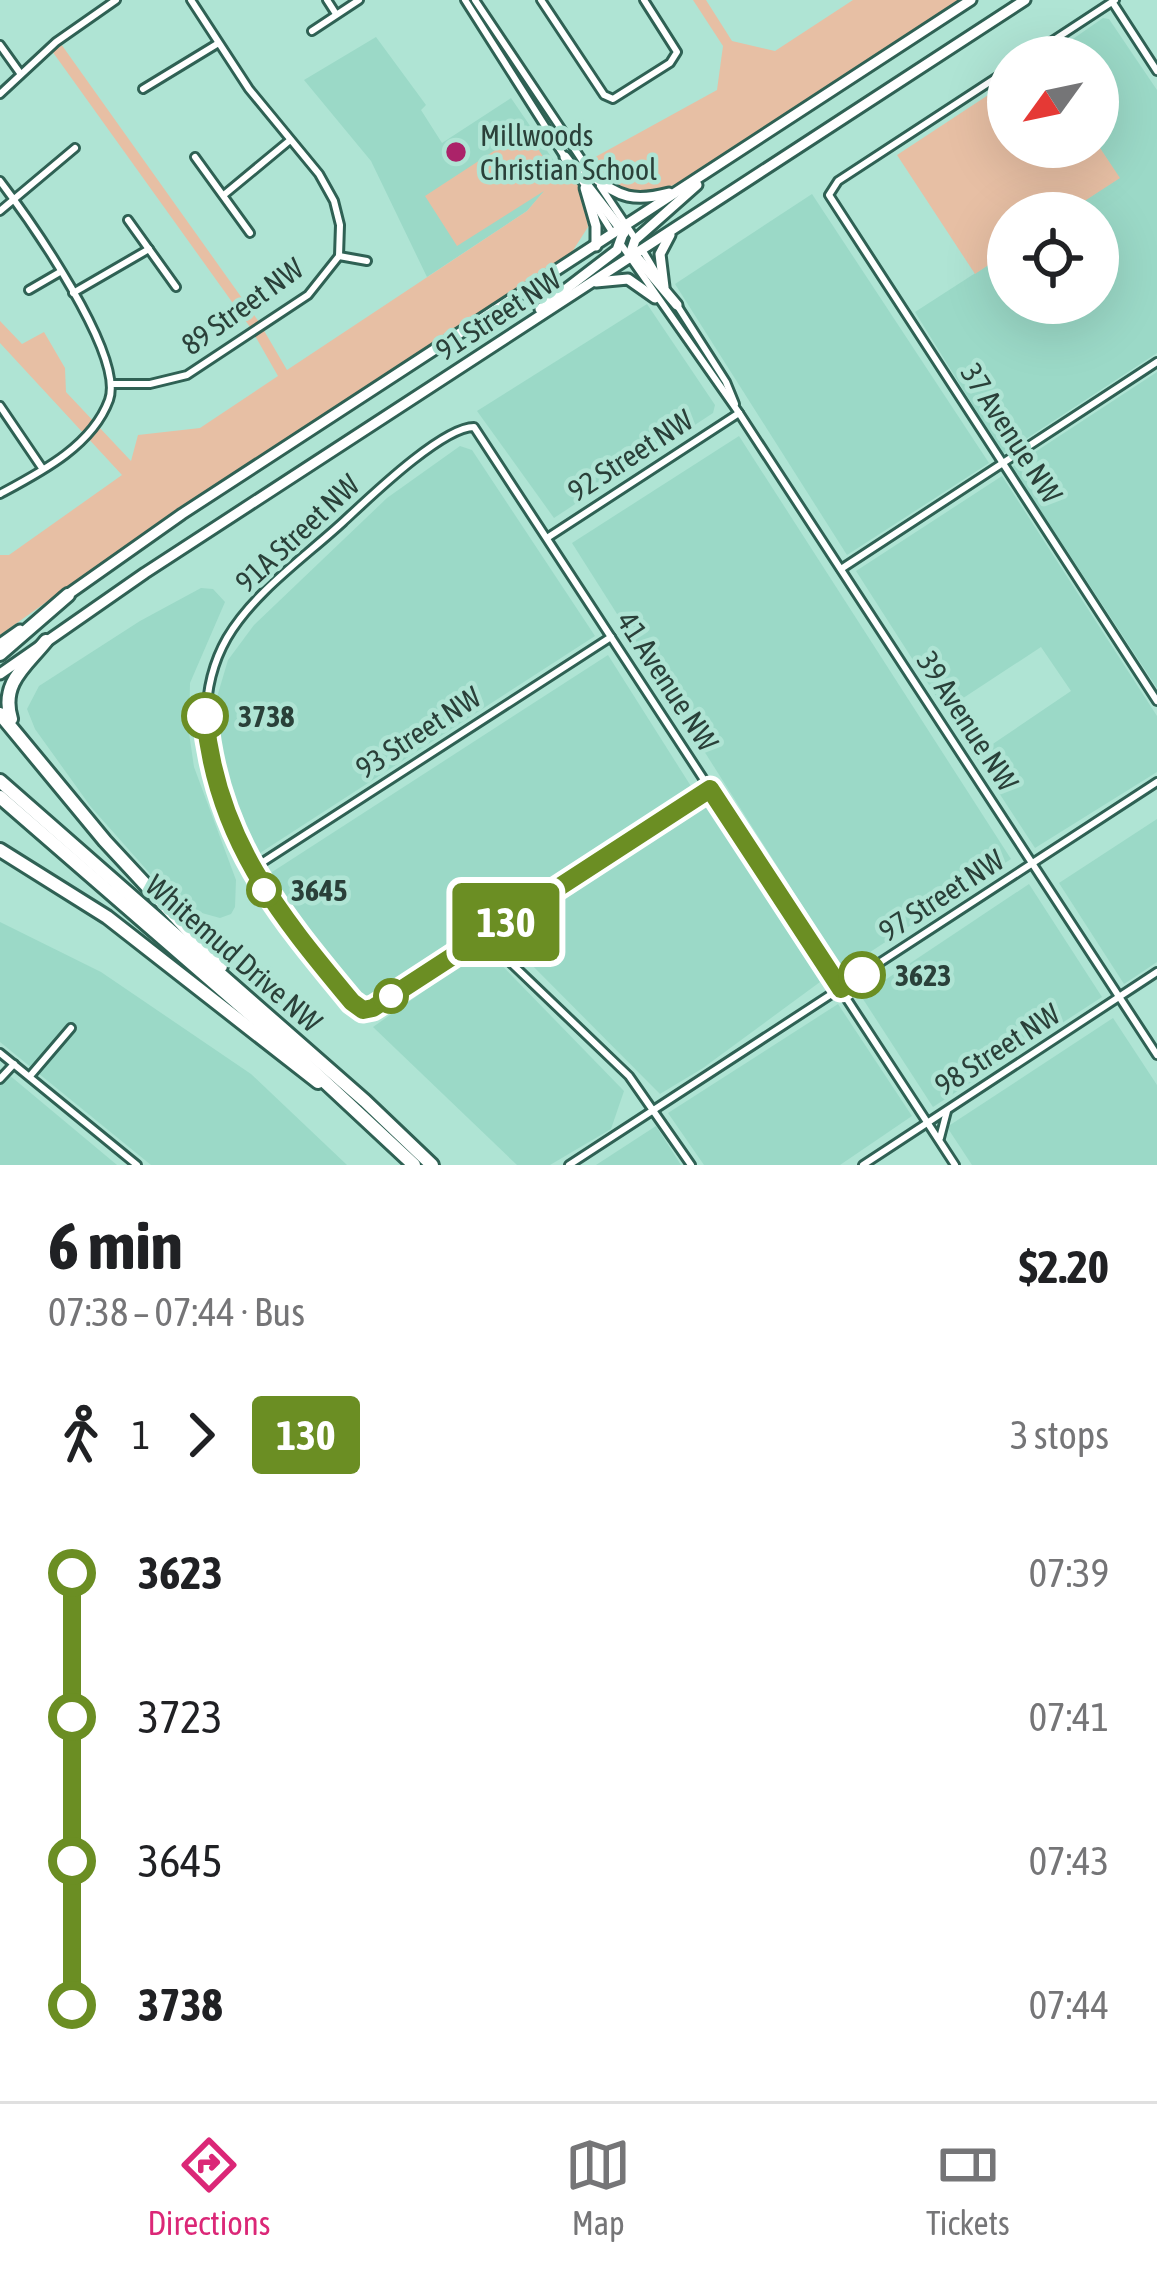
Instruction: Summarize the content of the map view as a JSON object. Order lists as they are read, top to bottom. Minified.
{"streets":{"highway":["Whitemud Drive NW"],"main road":["91 Street NW"],"street":["89 Street NW","37 Avenue NW","92 Street NW","91A Street NW","41 Avenue NW","39 Avenue NW","93 Street NW","97 Street NW","98 Street NW"]},"crossings":[["91 Street NW","39 Avenue NW"],["92 Street NW","41 Avenue NW"],["92 Street NW","39 Avenue NW"],["91A Street NW","41 Avenue NW"],["91A Street NW","93 Street NW"],["41 Avenue NW","93 Street NW"],["41 Avenue NW","97 Street NW"],["41 Avenue NW","98 Street NW"],["39 Avenue NW","97 Street NW"],["39 Avenue NW","98 Street NW"]],"places":["Millwoods Christian School","3738","3645","3623"],"lines":["bus line 130"],"north":"bottom left","page":{"on_map":"130","heading":["6 min","07:38 – 07:44 · Bus","$2.20"],"legs":["1","130","3 stops"],"list":[{"name":"3623","value":"07:39"},{"name":"3723","value":"07:41"},{"name":"3645","value":"07:43"},{"name":"3738","value":"07:44"}],"tabs":["Directions","Map","Tickets"]}}
